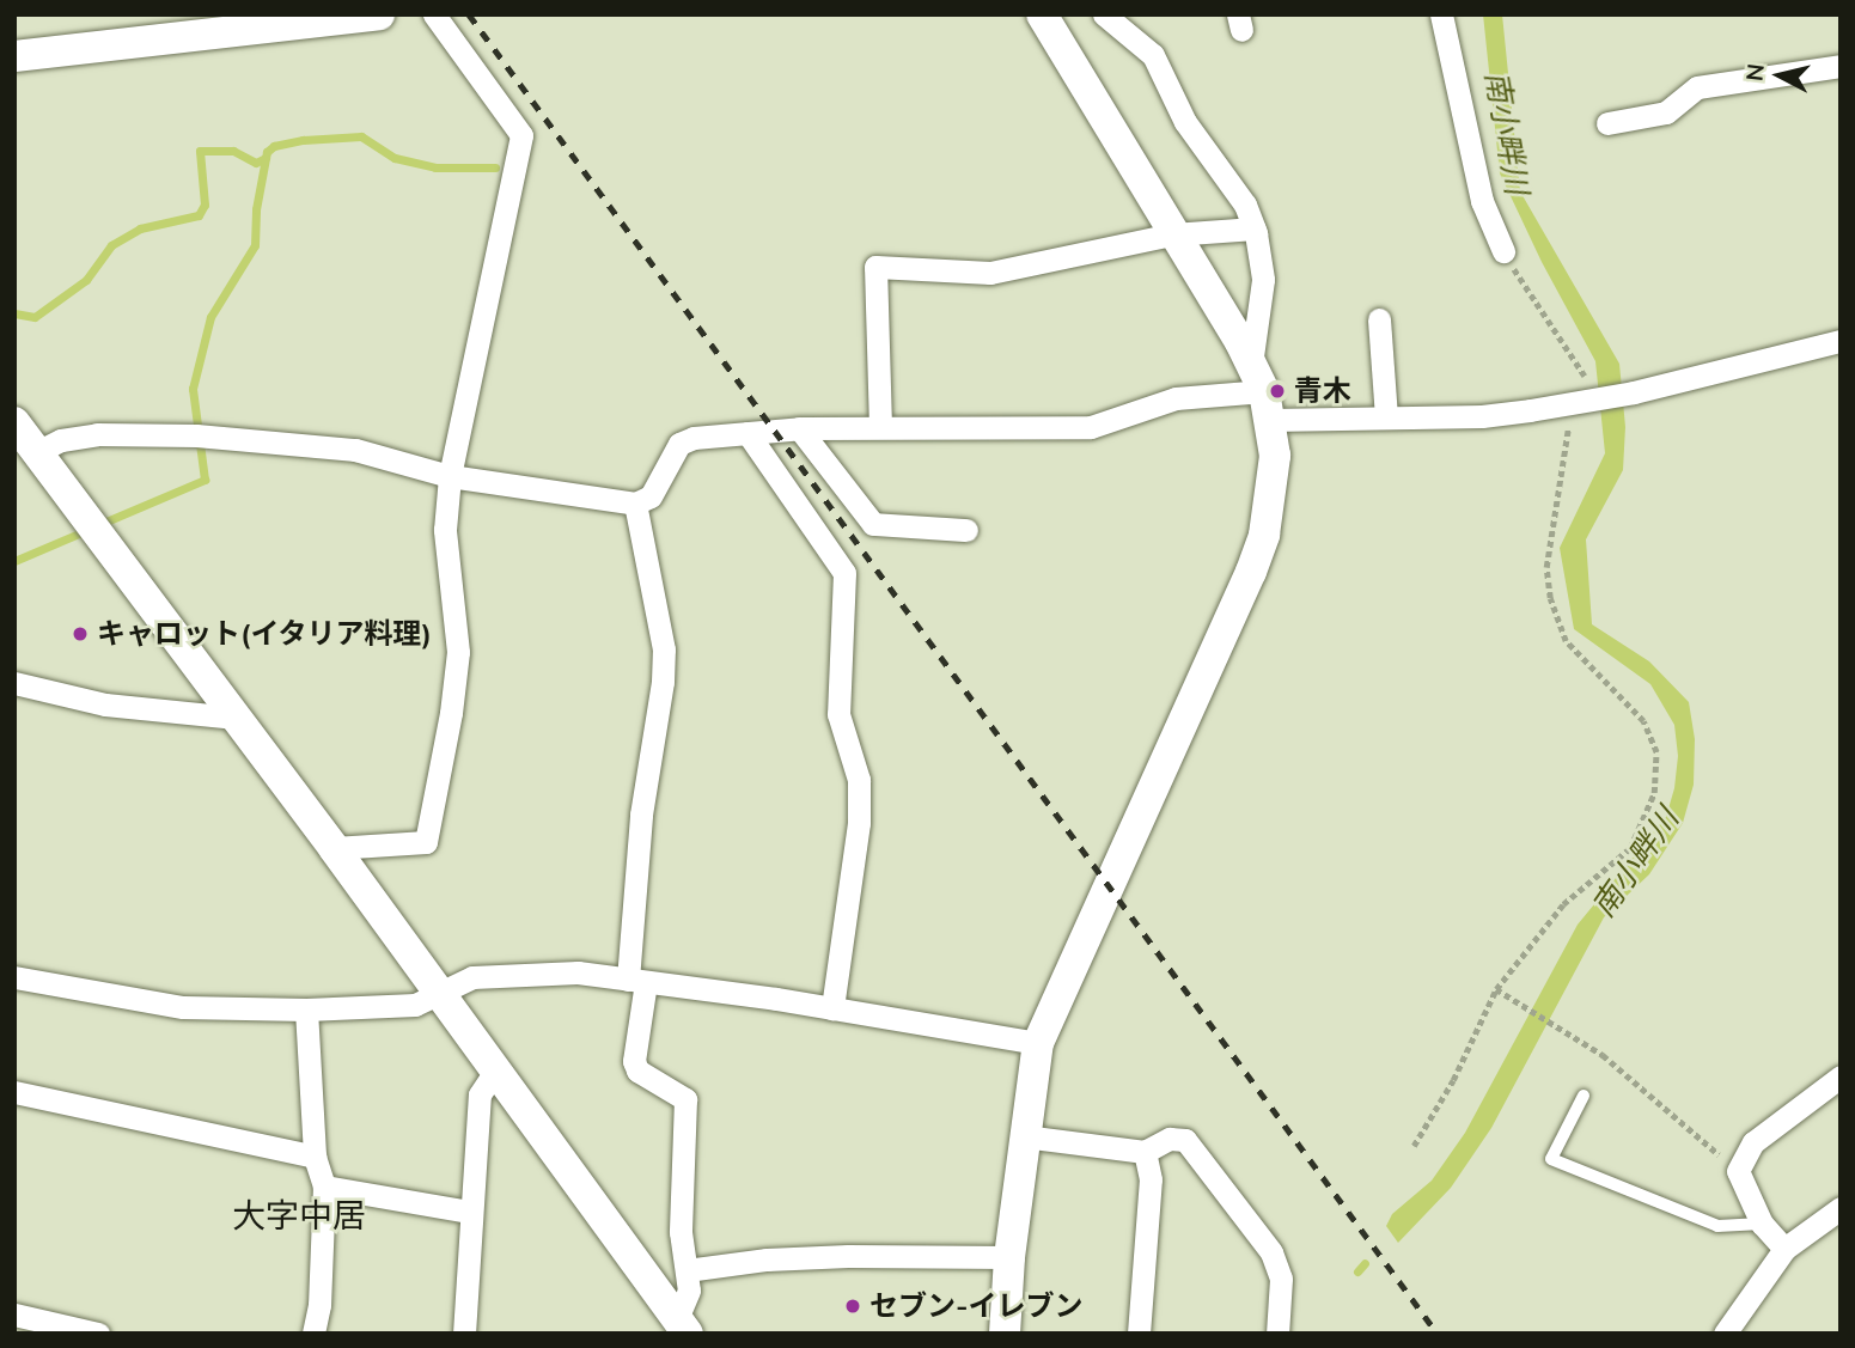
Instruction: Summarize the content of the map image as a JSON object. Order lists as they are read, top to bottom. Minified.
{"districts":["大字中居"],"water":["南小畔川"],"places":["青木","キャロット(イタリア料理)","セブン-イレブン"],"north":"left"}
